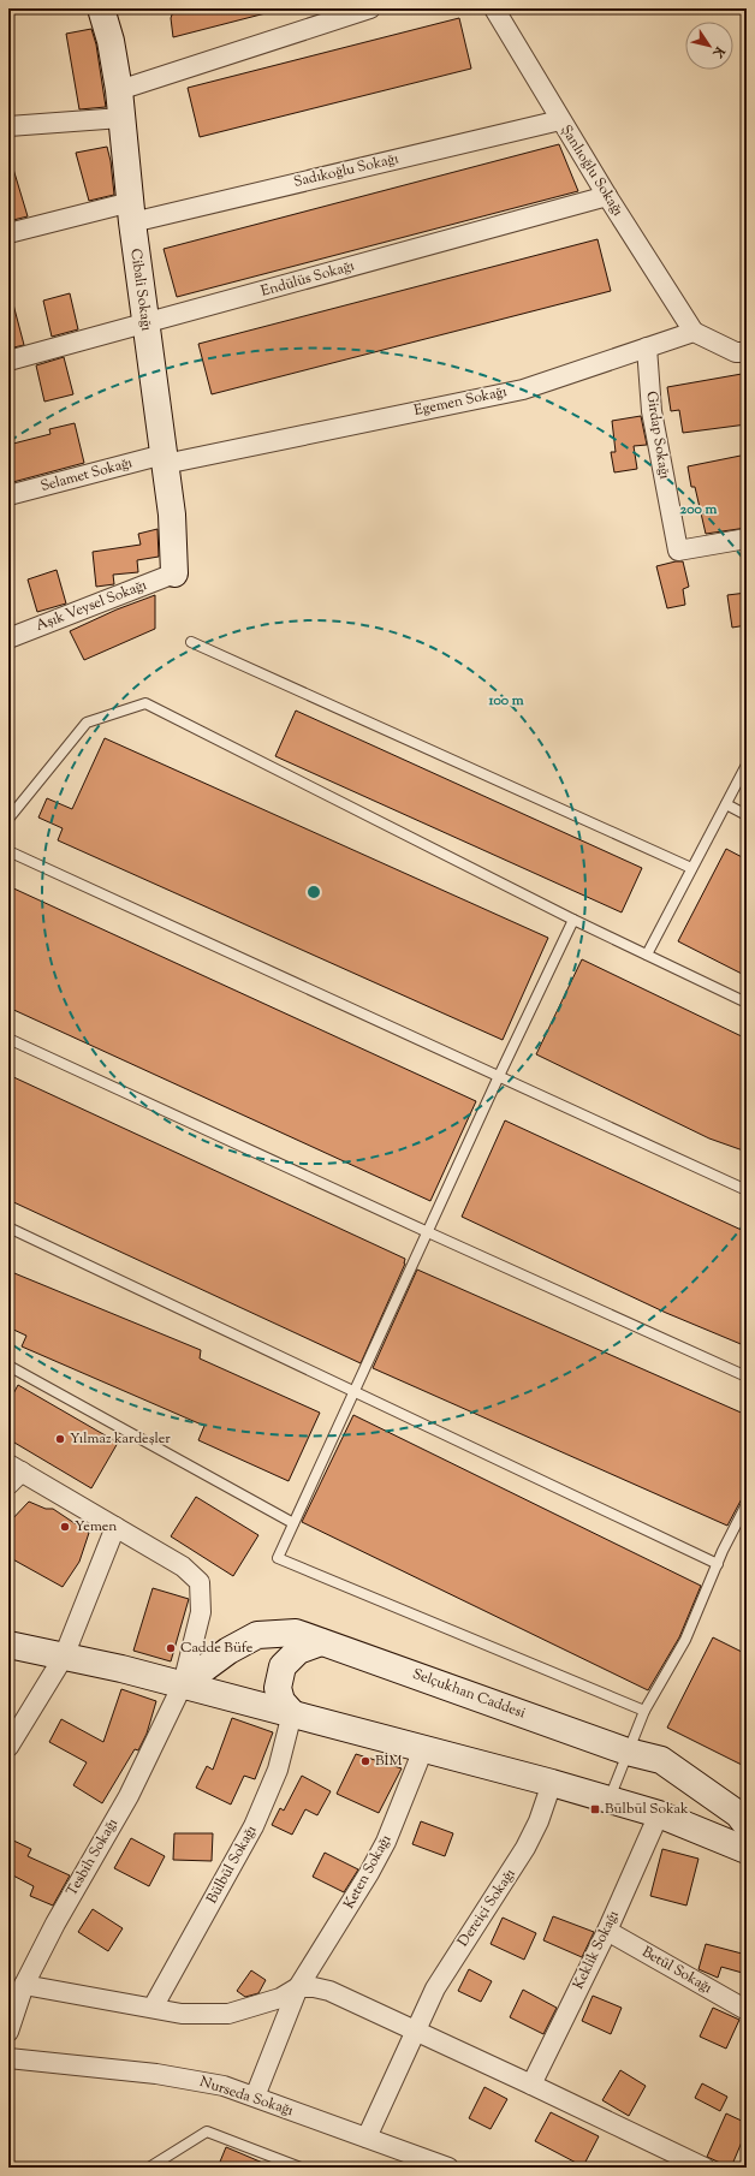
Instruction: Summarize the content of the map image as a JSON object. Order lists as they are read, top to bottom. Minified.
{"streets":{"street":["Sadıkoğlu Sokağı","Şanlıoğlu Sokağı","Endülüs Sokağı","Cibali Sokağı","Egemen Sokağı","Girdap Sokağı","Selamet Sokağı","Aşık Veysel Sokağı","Selçukhan Caddesi","Tesbih Sokağı","Bülbül Sokağı","Keten Sokağı","Dereiçi Sokağı","Keklik Sokağı","Betül Sokağı","Nurseda Sokağı"]},"crossings":[["Sadıkoğlu Sokağı","Şanlıoğlu Sokağı"],["Sadıkoğlu Sokağı","Cibali Sokağı"],["Şanlıoğlu Sokağı","Endülüs Sokağı"],["Şanlıoğlu Sokağı","Egemen Sokağı"],["Endülüs Sokağı","Cibali Sokağı"],["Cibali Sokağı","Egemen Sokağı"],["Cibali Sokağı","Selamet Sokağı"],["Cibali Sokağı","Aşık Veysel Sokağı"],["Egemen Sokağı","Girdap Sokağı"],["Egemen Sokağı","Selamet Sokağı"],["Selçukhan Caddesi","Tesbih Sokağı"],["Keten Sokağı","Nurseda Sokağı"],["Dereiçi Sokağı","Nurseda Sokağı"],["Keklik Sokağı","Betül Sokağı"]],"places":{"other":["Yılmaz kardeşler","Yemen","Cadde Büfe","BİM"],"transit":["Bülbül Sokak"]},"north":"bottom right","rings":["200 m","100 m"]}
